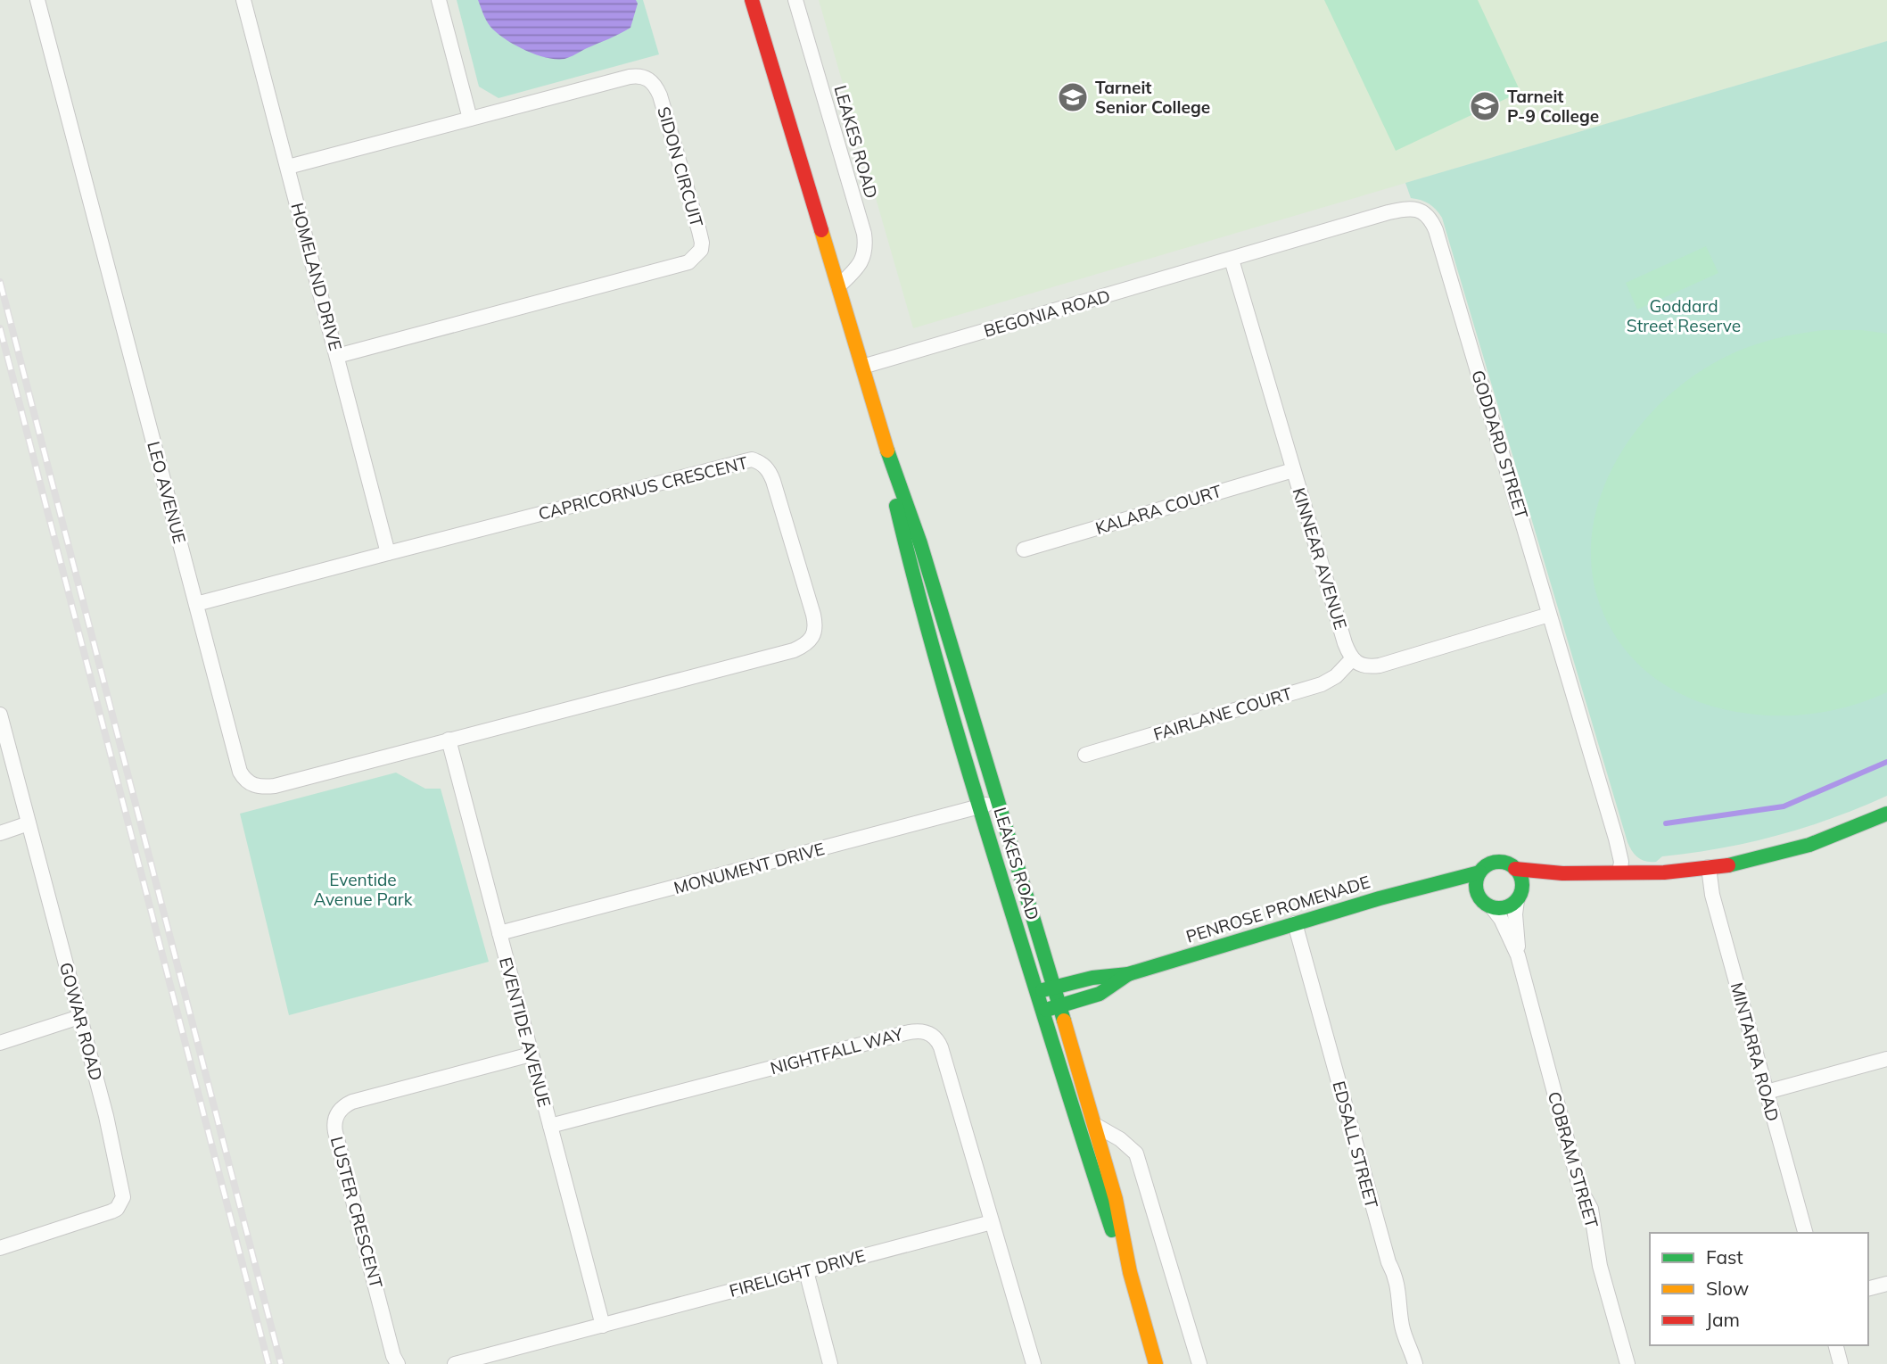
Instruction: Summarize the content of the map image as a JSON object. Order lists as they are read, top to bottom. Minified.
{"streets":{"main road":["LEAKES ROAD","PENROSE PROMENADE"],"street":["SIDON CIRCUIT","HOMELAND DRIVE","BEGONIA ROAD","GODDARD STREET","CAPRICORNUS CRESCENT","LEO AVENUE","KALARA COURT","KINNEAR AVENUE","FAIRLANE COURT","MONUMENT DRIVE","GOWAR ROAD","EVENTIDE AVENUE","NIGHTFALL WAY","MINTARRA ROAD","EDSALL STREET","COBRAM STREET","LUSTER CRESCENT","FIRELIGHT DRIVE"]},"crossings":[["LEAKES ROAD","BEGONIA ROAD"],["LEAKES ROAD","MONUMENT DRIVE"],["LEAKES ROAD","PENROSE PROMENADE"],["SIDON CIRCUIT","HOMELAND DRIVE"],["HOMELAND DRIVE","CAPRICORNUS CRESCENT"],["BEGONIA ROAD","GODDARD STREET"],["BEGONIA ROAD","KINNEAR AVENUE"],["GODDARD STREET","KINNEAR AVENUE"],["CAPRICORNUS CRESCENT","LEO AVENUE"],["CAPRICORNUS CRESCENT","EVENTIDE AVENUE"],["LEO AVENUE","EVENTIDE AVENUE"],["KALARA COURT","KINNEAR AVENUE"],["KINNEAR AVENUE","FAIRLANE COURT"],["MONUMENT DRIVE","EVENTIDE AVENUE"],["PENROSE PROMENADE","EDSALL STREET"],["PENROSE PROMENADE","COBRAM STREET"],["EVENTIDE AVENUE","NIGHTFALL WAY"],["EVENTIDE AVENUE","LUSTER CRESCENT"],["EVENTIDE AVENUE","FIRELIGHT DRIVE"],["NIGHTFALL WAY","FIRELIGHT DRIVE"]],"parks":["Goddard Street Reserve","Eventide Avenue Park"],"places":{"school or university":["Tarneit Senior College","Tarneit P-9 College"]},"legend":["Fast","Slow","Jam"]}
